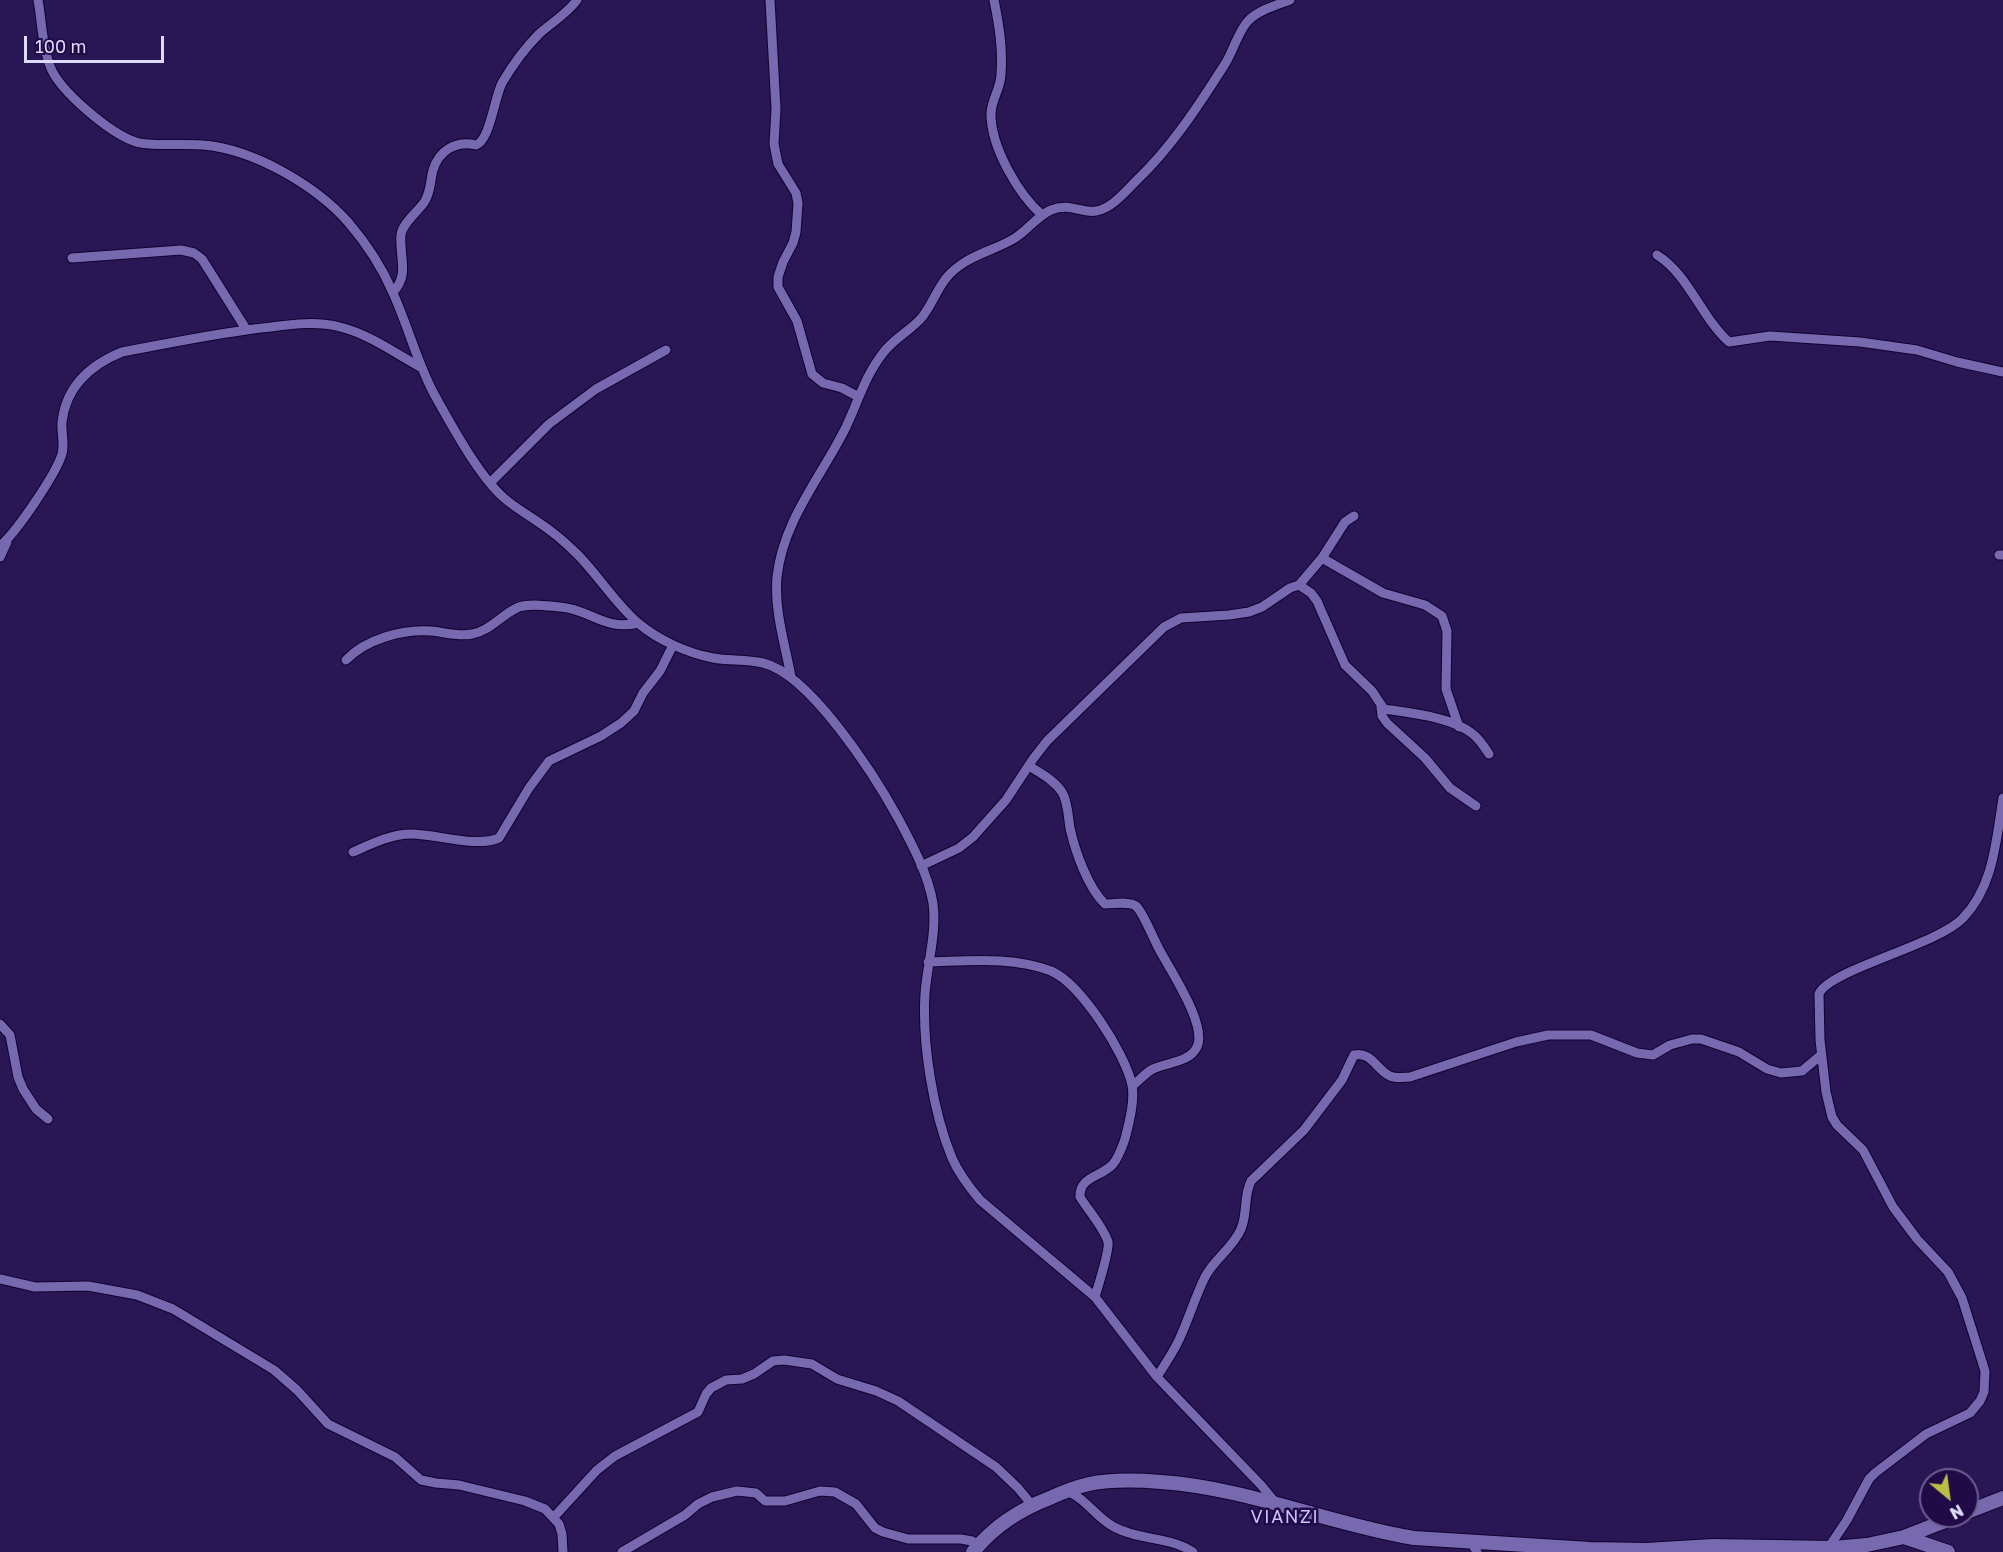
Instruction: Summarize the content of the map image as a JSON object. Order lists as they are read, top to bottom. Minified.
{"districts":["VIANZI"],"scale_bar":"100 m","north":"bottom right"}
